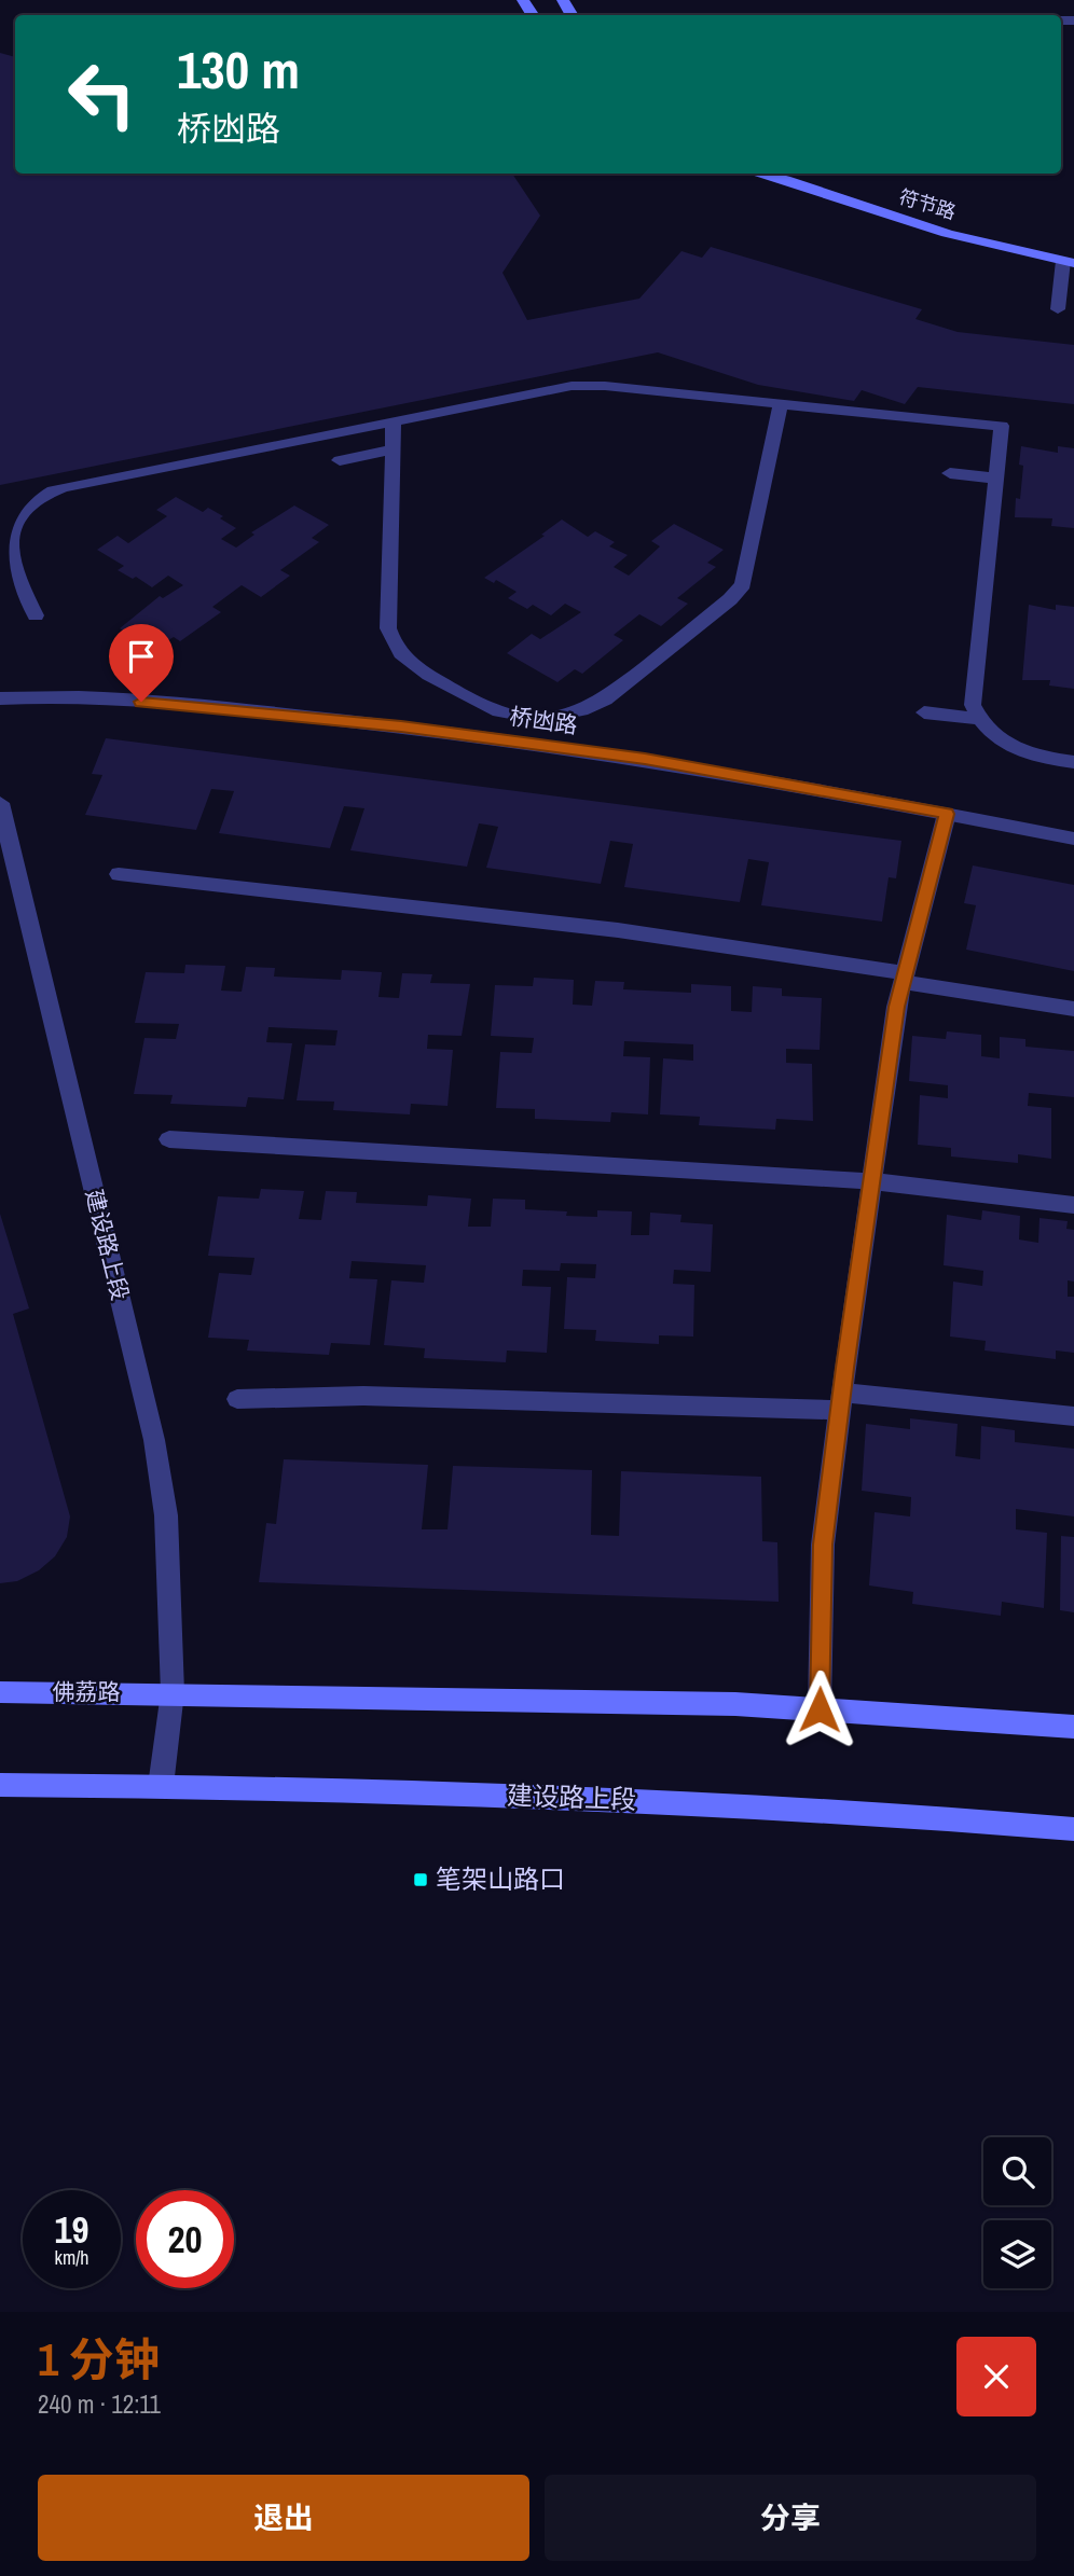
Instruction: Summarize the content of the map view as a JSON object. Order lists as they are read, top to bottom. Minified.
{"streets":{"main road":["符节路","建设路上段","佛荔路"],"street":["桥凼路"]},"crossings":[["建设路上段","佛荔路"]],"places":{"transit":["笔架山路口"]},"page":{"turn":["130 m","桥凼路"],"speed":"19 km/h","limit":"20","heading":["1 分钟","240 m · 12:11"],"buttons":["退出","分享"]}}
